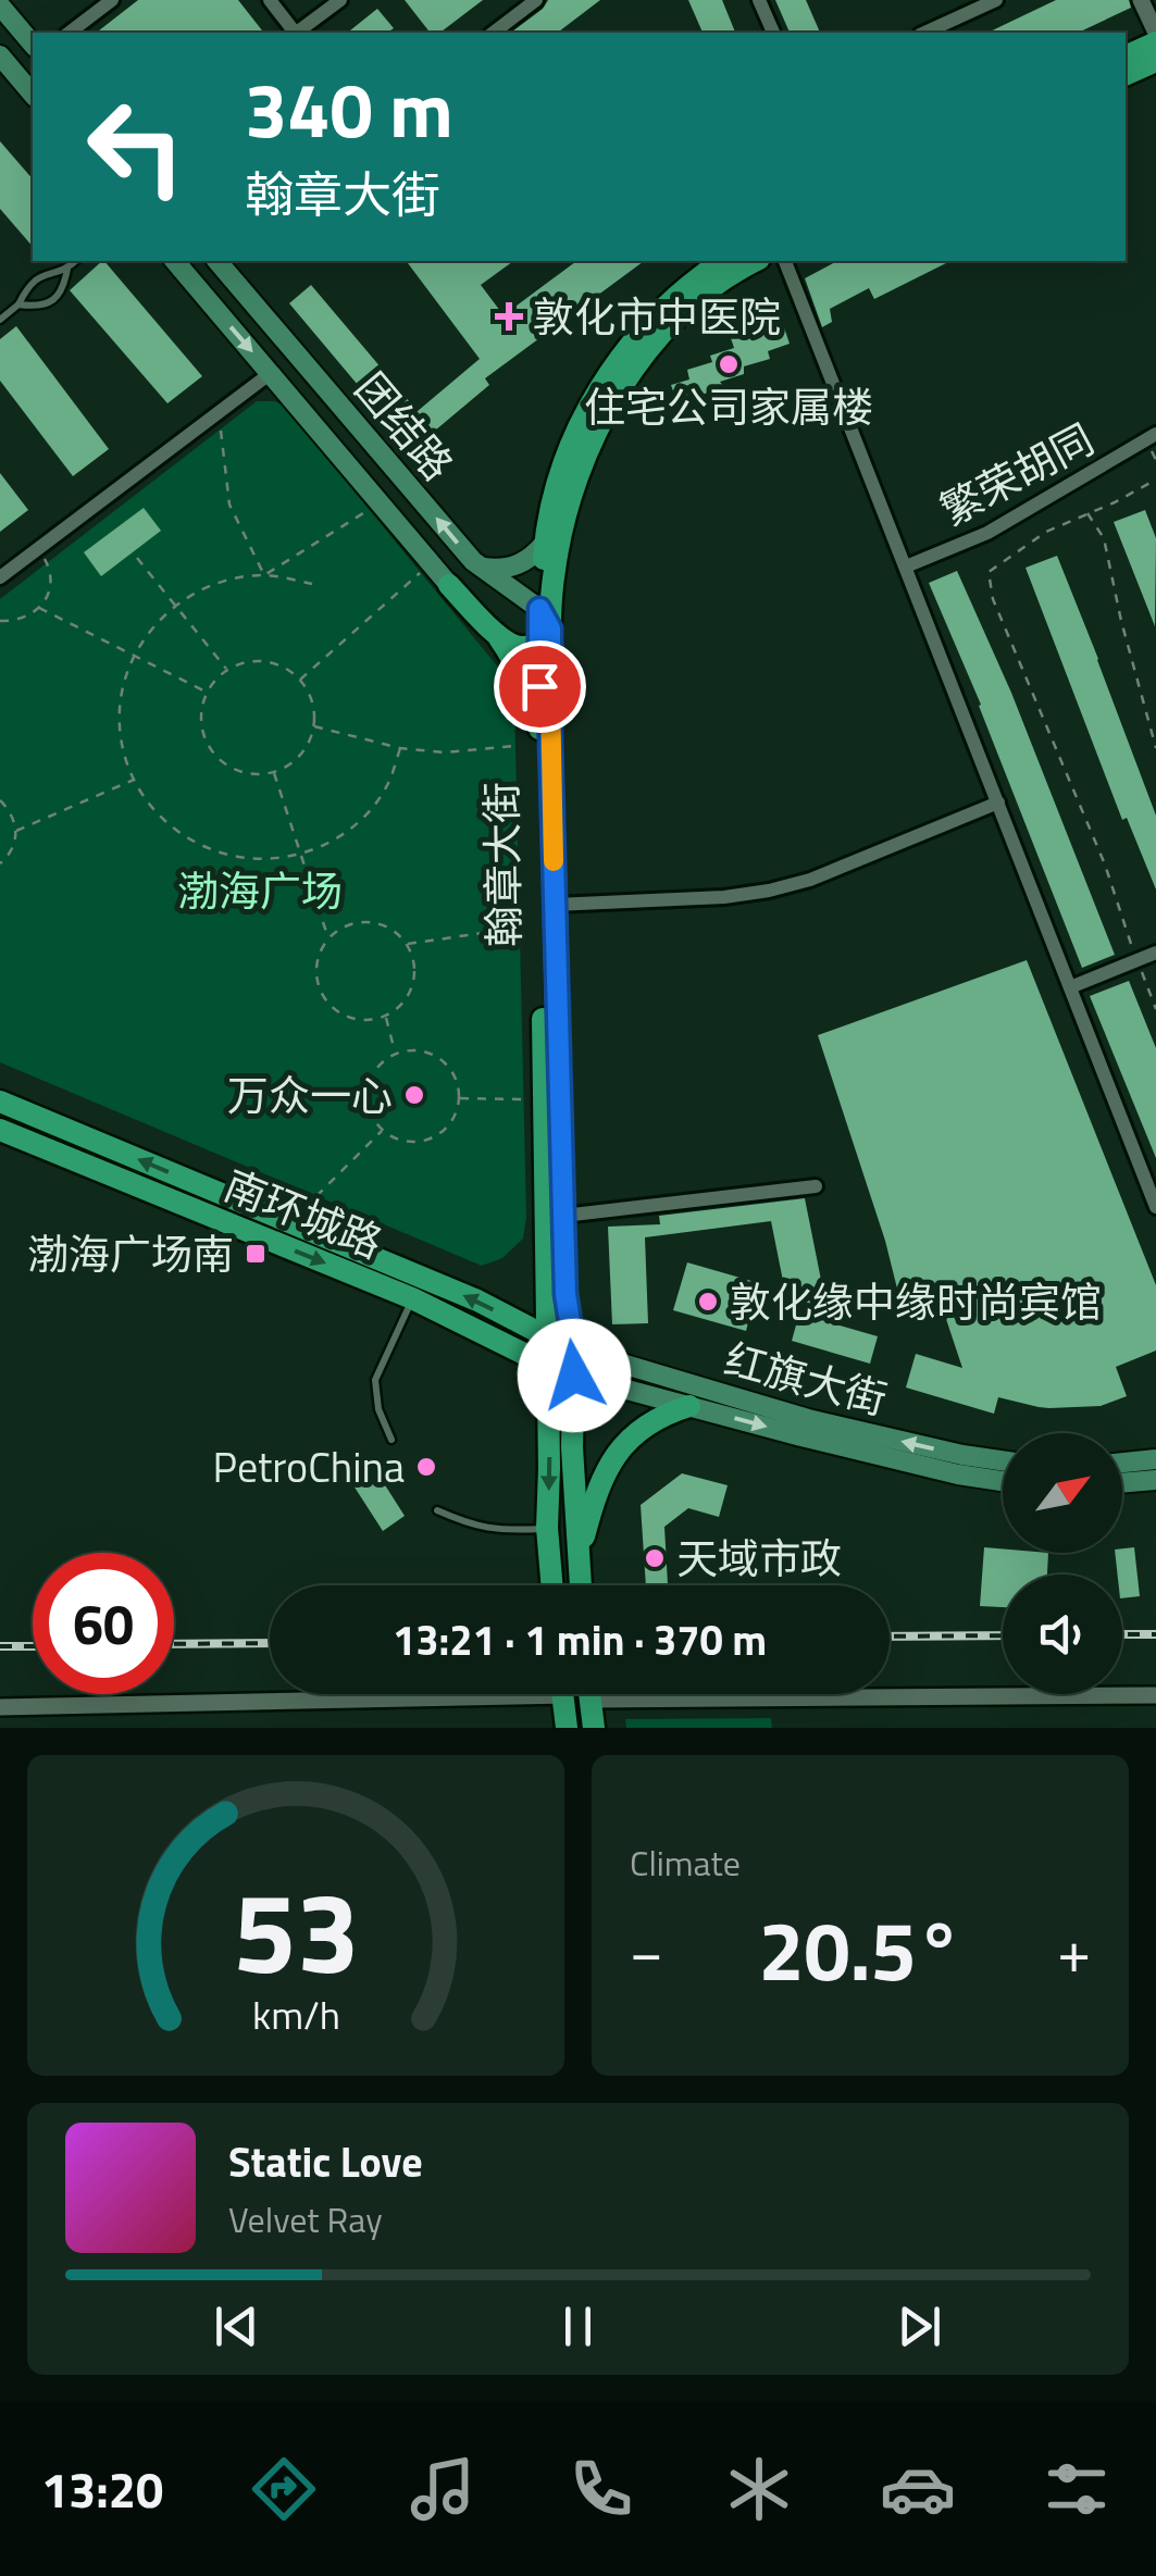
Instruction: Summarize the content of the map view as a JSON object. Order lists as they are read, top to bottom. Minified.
{"streets":{"main road":["团结路","翰章大街","南环城路","红旗大街"],"street":["繁荣胡同"]},"crossings":[["团结路","翰章大街"],["翰章大街","南环城路"],["翰章大街","红旗大街"],["南环城路","红旗大街"]],"parks":["渤海广场"],"places":{"health":["敦化市中医院"],"other":["住宅公司家属楼","万众一心","敦化缘中缘时尚宾馆","PetroChina","天域市政"],"transit":["渤海广场南"]},"north":"top right","page":{"turn":["340 m","翰章大街"],"limit":"60","trip":"13:21 · 1 min · 370 m","tile":"Climate","heat":["−","20.5°","+"],"song":["Static Love","Velvet Ray"],"tabs":"13:20","gauge":["53","km/h"]}}
